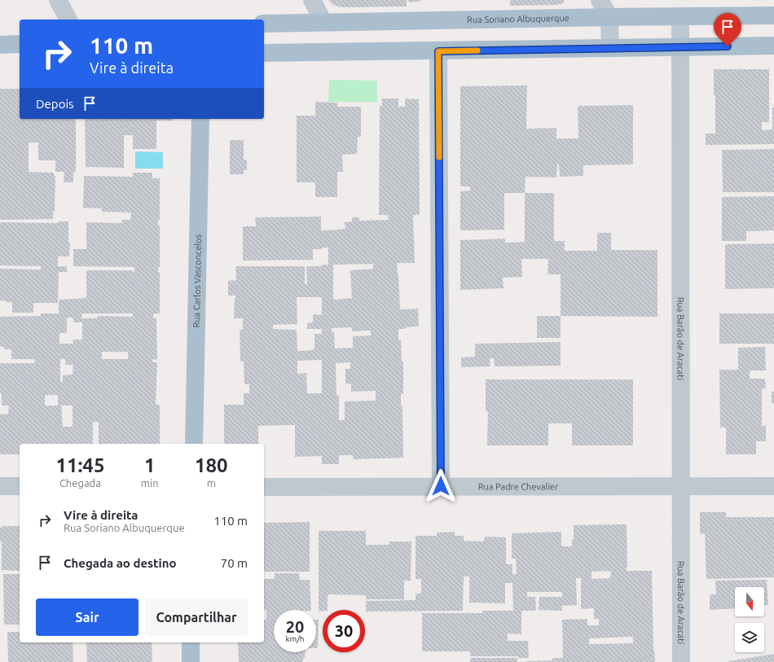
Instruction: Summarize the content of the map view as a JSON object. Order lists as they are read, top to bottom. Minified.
{"streets":{"main road":["Rua Soriano Albuquerque","Rua Carlos Vasconcelos"],"street":["Rua Barão de Aracati","Rua Padre Chevalier"]},"crossings":[["Rua Soriano Albuquerque","Rua Barão de Aracati"],["Rua Barão de Aracati","Rua Padre Chevalier"]],"north":"bottom","page":{"turn":["110 m","Vire à direita"],"then":"Depois","eta":["11:45","Chegada","1","min","180","m"],"list":[{"name":"Vire à direita","note":"Rua Soriano Albuquerque","value":"110 m"},{"name":"Chegada ao destino","value":"70 m"}],"buttons":["Sair","Compartilhar"],"speed":"20 km/h","limit":"30"}}
